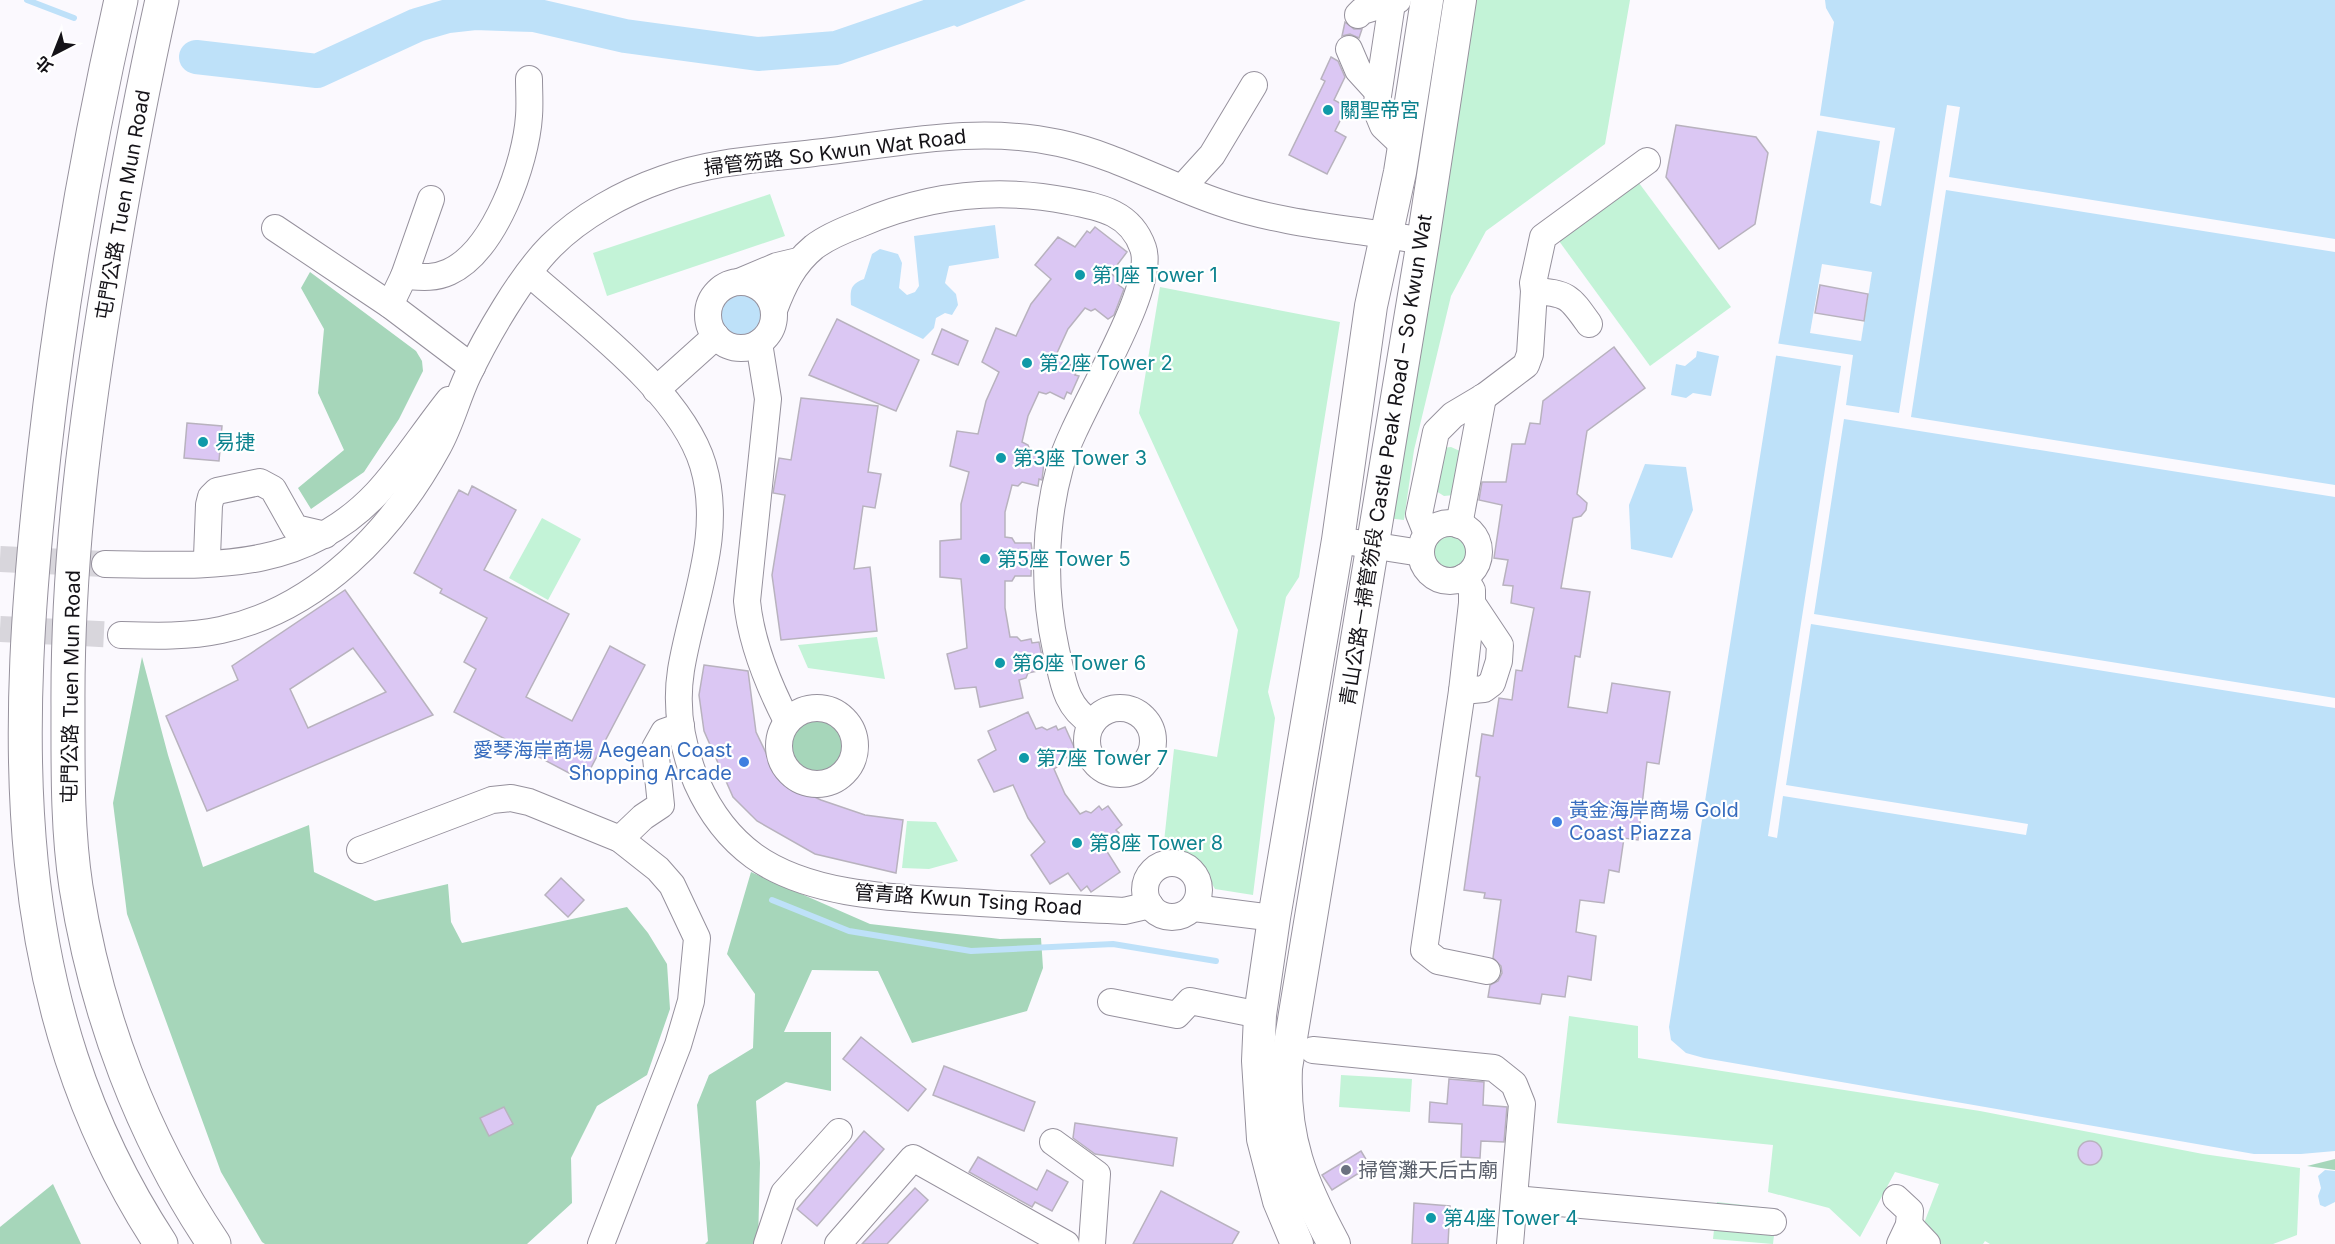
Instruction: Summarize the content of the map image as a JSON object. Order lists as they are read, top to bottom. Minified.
{"streets":{"highway":["屯門公路 Tuen Mun Road"],"main road":["青山公路－掃管笏段 Castle Peak Road – So Kwun Wat"],"street":["掃管笏路 So Kwun Wat Road","管青路 Kwun Tsing Road"]},"crossings":[["掃管笏路 So Kwun Wat Road","青山公路－掃管笏段 Castle Peak Road – So Kwun Wat"],["掃管笏路 So Kwun Wat Road","管青路 Kwun Tsing Road"]],"places":["關聖帝宮","第1座 Tower 1","第2座 Tower 2","易捷","第3座 Tower 3","第5座 Tower 5","第6座 Tower 6","第7座 Tower 7","愛琴海岸商場 Aegean Coast Shopping Arcade","黃金海岸商場 Gold Coast Piazza","第8座 Tower 8","掃管灘天后古廟","第4座 Tower 4"],"north":"bottom left"}
